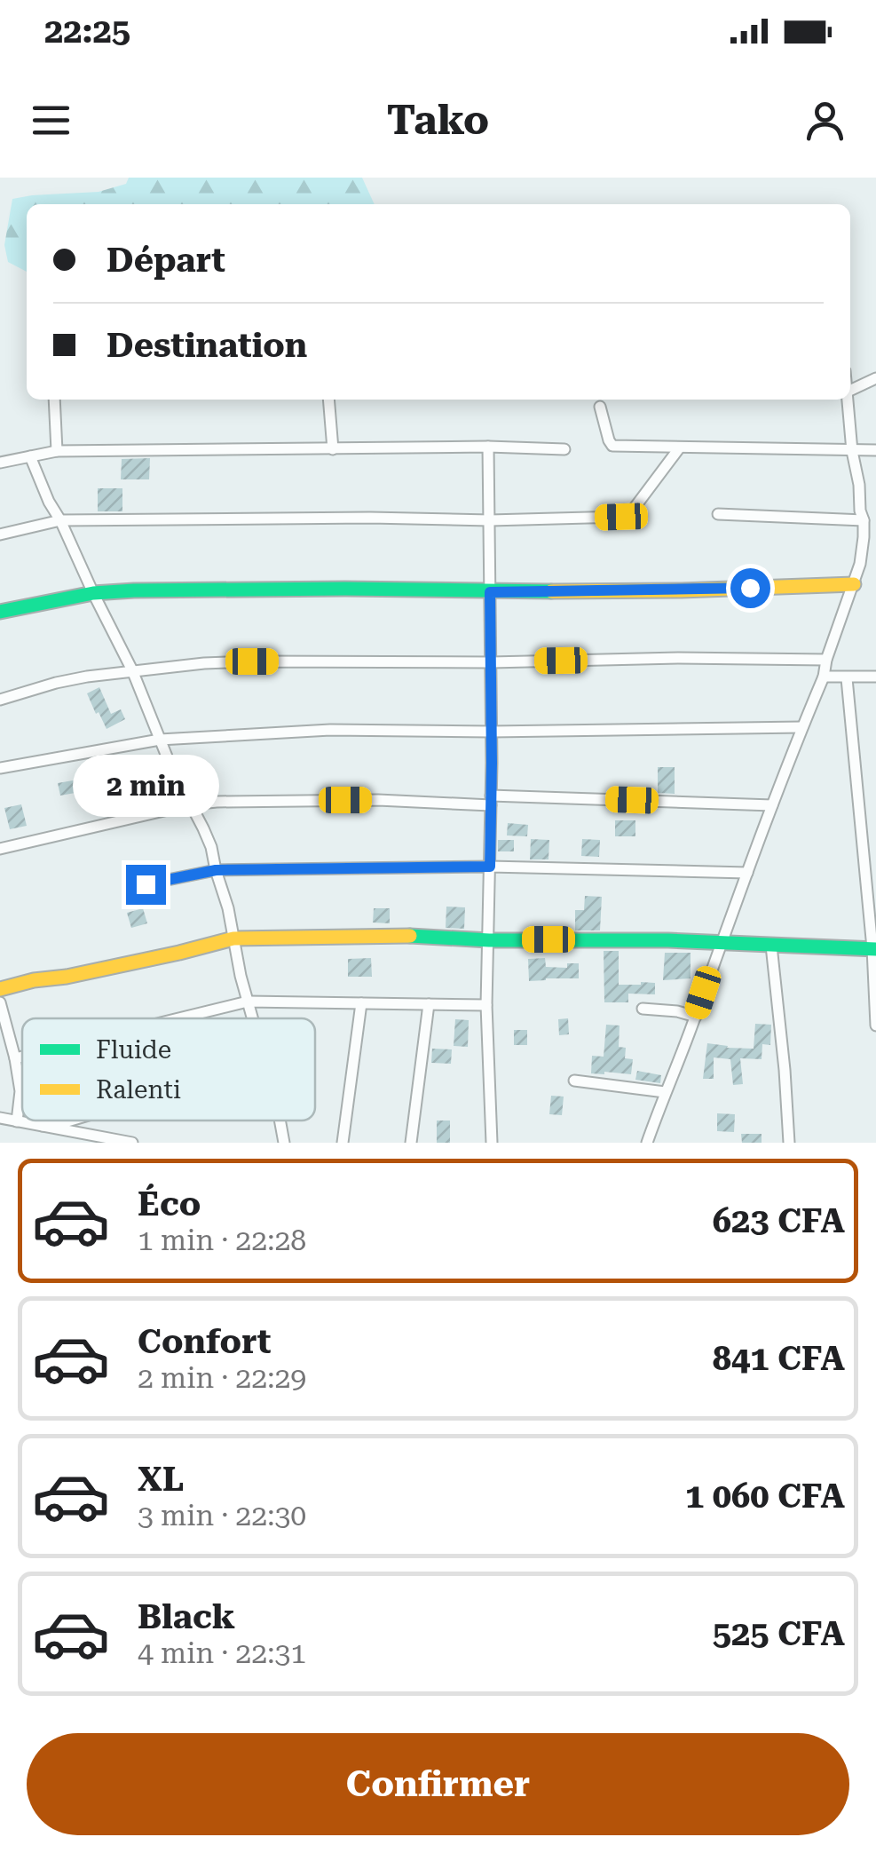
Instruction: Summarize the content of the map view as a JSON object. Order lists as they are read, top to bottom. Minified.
{"legend":["Fluide","Ralenti"],"page":{"status":"22:25","header":"Tako","banner":["Départ","Destination"],"bubble":"2 min","list":[{"name":"Éco","note":"1 min · 22:28","value":"623 CFA"},{"name":"Confort","note":"2 min · 22:29","value":"841 CFA"},{"name":"XL","note":"3 min · 22:30","value":"1 060 CFA"},{"name":"Black","note":"4 min · 22:31","value":"525 CFA"}],"buttons":"Confirmer"}}
